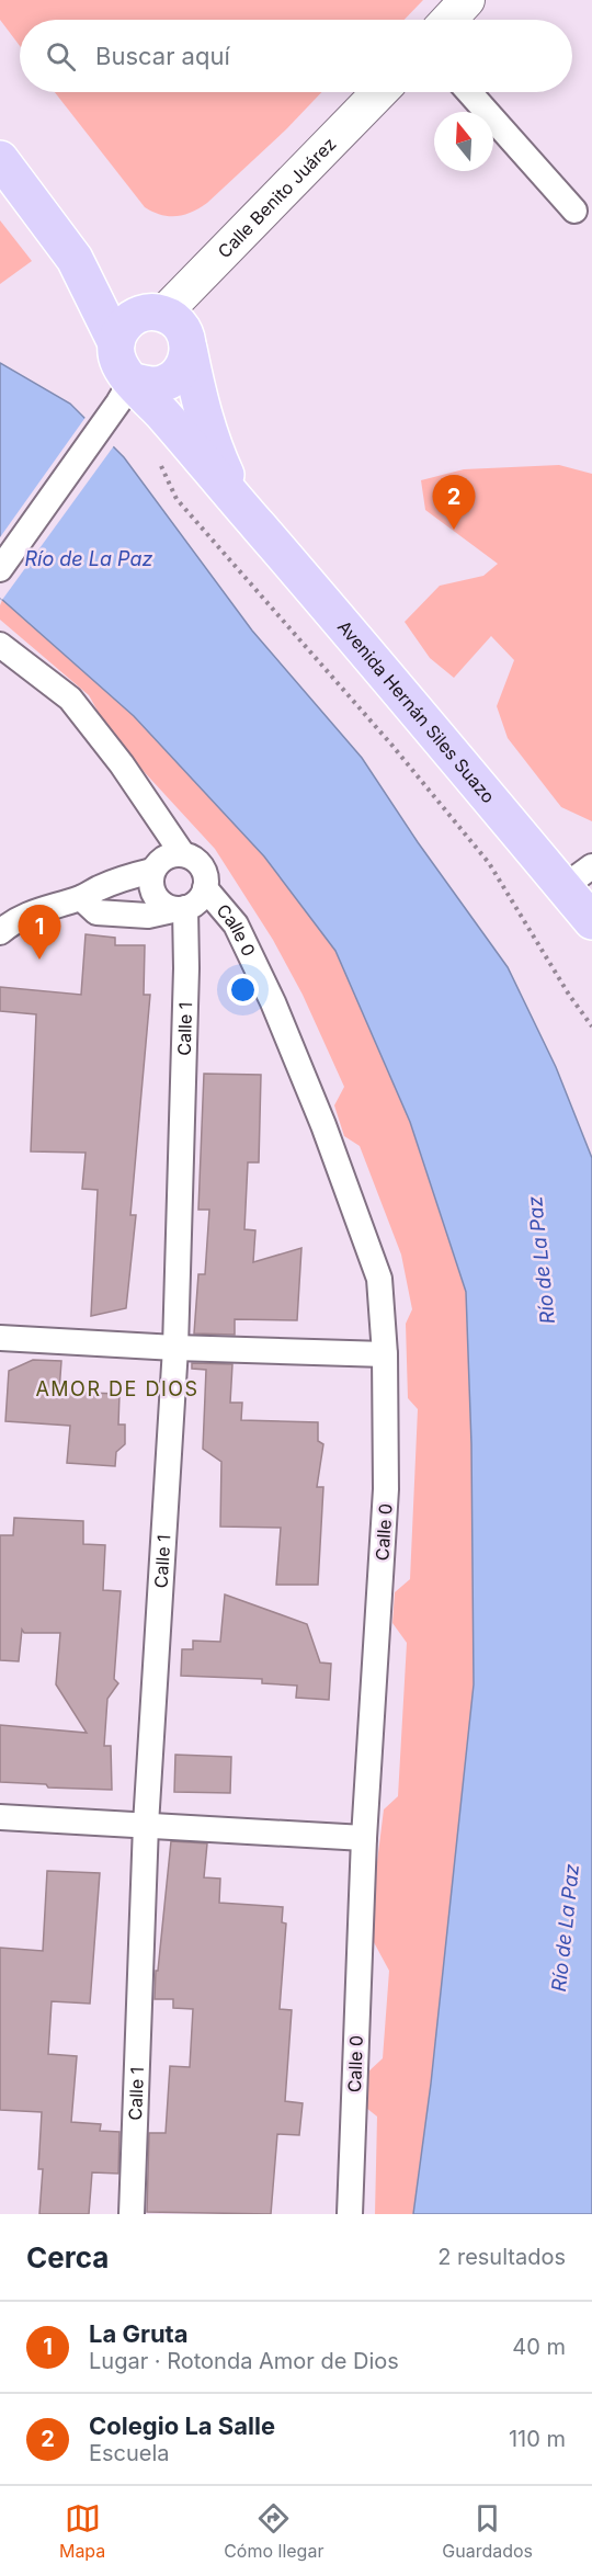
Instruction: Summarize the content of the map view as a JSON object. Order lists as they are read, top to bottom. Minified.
{"streets":{"main road":["Calle Benito Juárez","Avenida Hernán Siles Suazo"],"street":["Calle 0","Calle 1"]},"crossings":[["Calle Benito Juárez","Avenida Hernán Siles Suazo"],["Calle 0","Calle 1"]],"districts":["AMOR DE DIOS"],"water":["Río de La Paz"],"north":"top","page":{"search":"Buscar aquí","pins":["2","1"],"heading":["Cerca","2 resultados"],"list":[{"mark":"1","name":"La Gruta","note":"Lugar · Rotonda Amor de Dios","value":"40 m"},{"mark":"2","name":"Colegio La Salle","note":"Escuela","value":"110 m"}],"nav":["Mapa","Cómo llegar","Guardados"]}}
